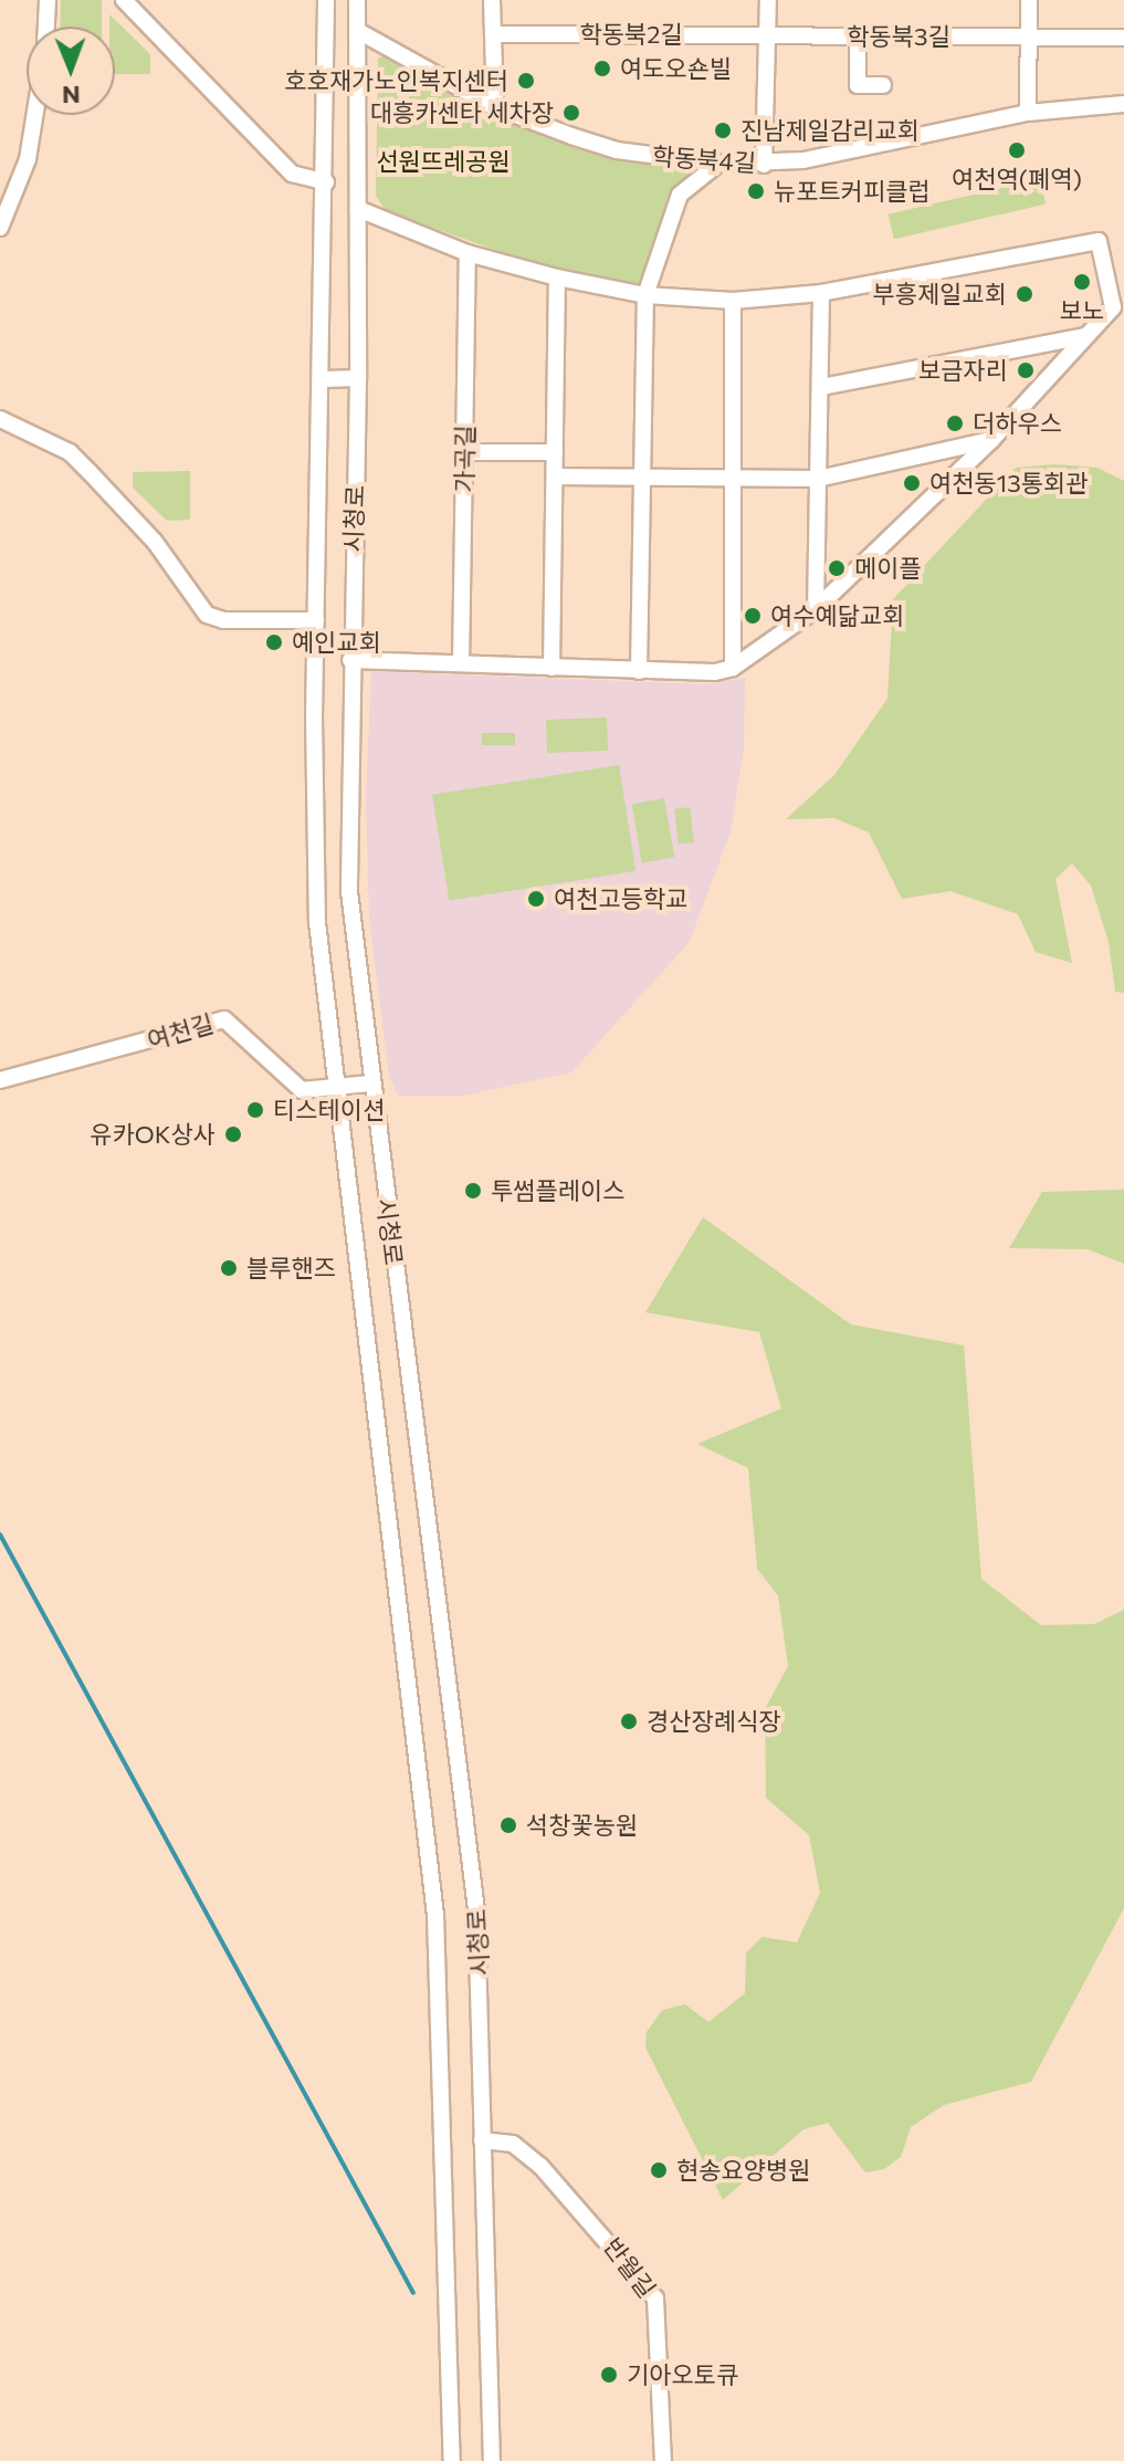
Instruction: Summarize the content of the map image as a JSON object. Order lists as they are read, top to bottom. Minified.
{"streets":{"street":["학동북2길","학동북3길","학동북4길","가곡길","시청로","여천길","반월길"]},"crossings":[["학동북2길","학동북3길"],["학동북4길","시청로"],["시청로","여천길"],["시청로","반월길"]],"parks":["선원뜨레공원"],"places":["여도오숀빌","호호재가노인복지센터","대흥카센타 세차장","진남제일감리교회","여천역(폐역)","뉴포트커피클럽","보노","부흥제일교회","보금자리","더하우스","여천동13통회관","메이플","여수예닮교회","예인교회","여천고등학교","티스테이션","유카OK상사","투썸플레이스","블루핸즈","경산장례식장","석창꽃농원","현송요양병원","기아오토큐"],"north":"bottom"}
